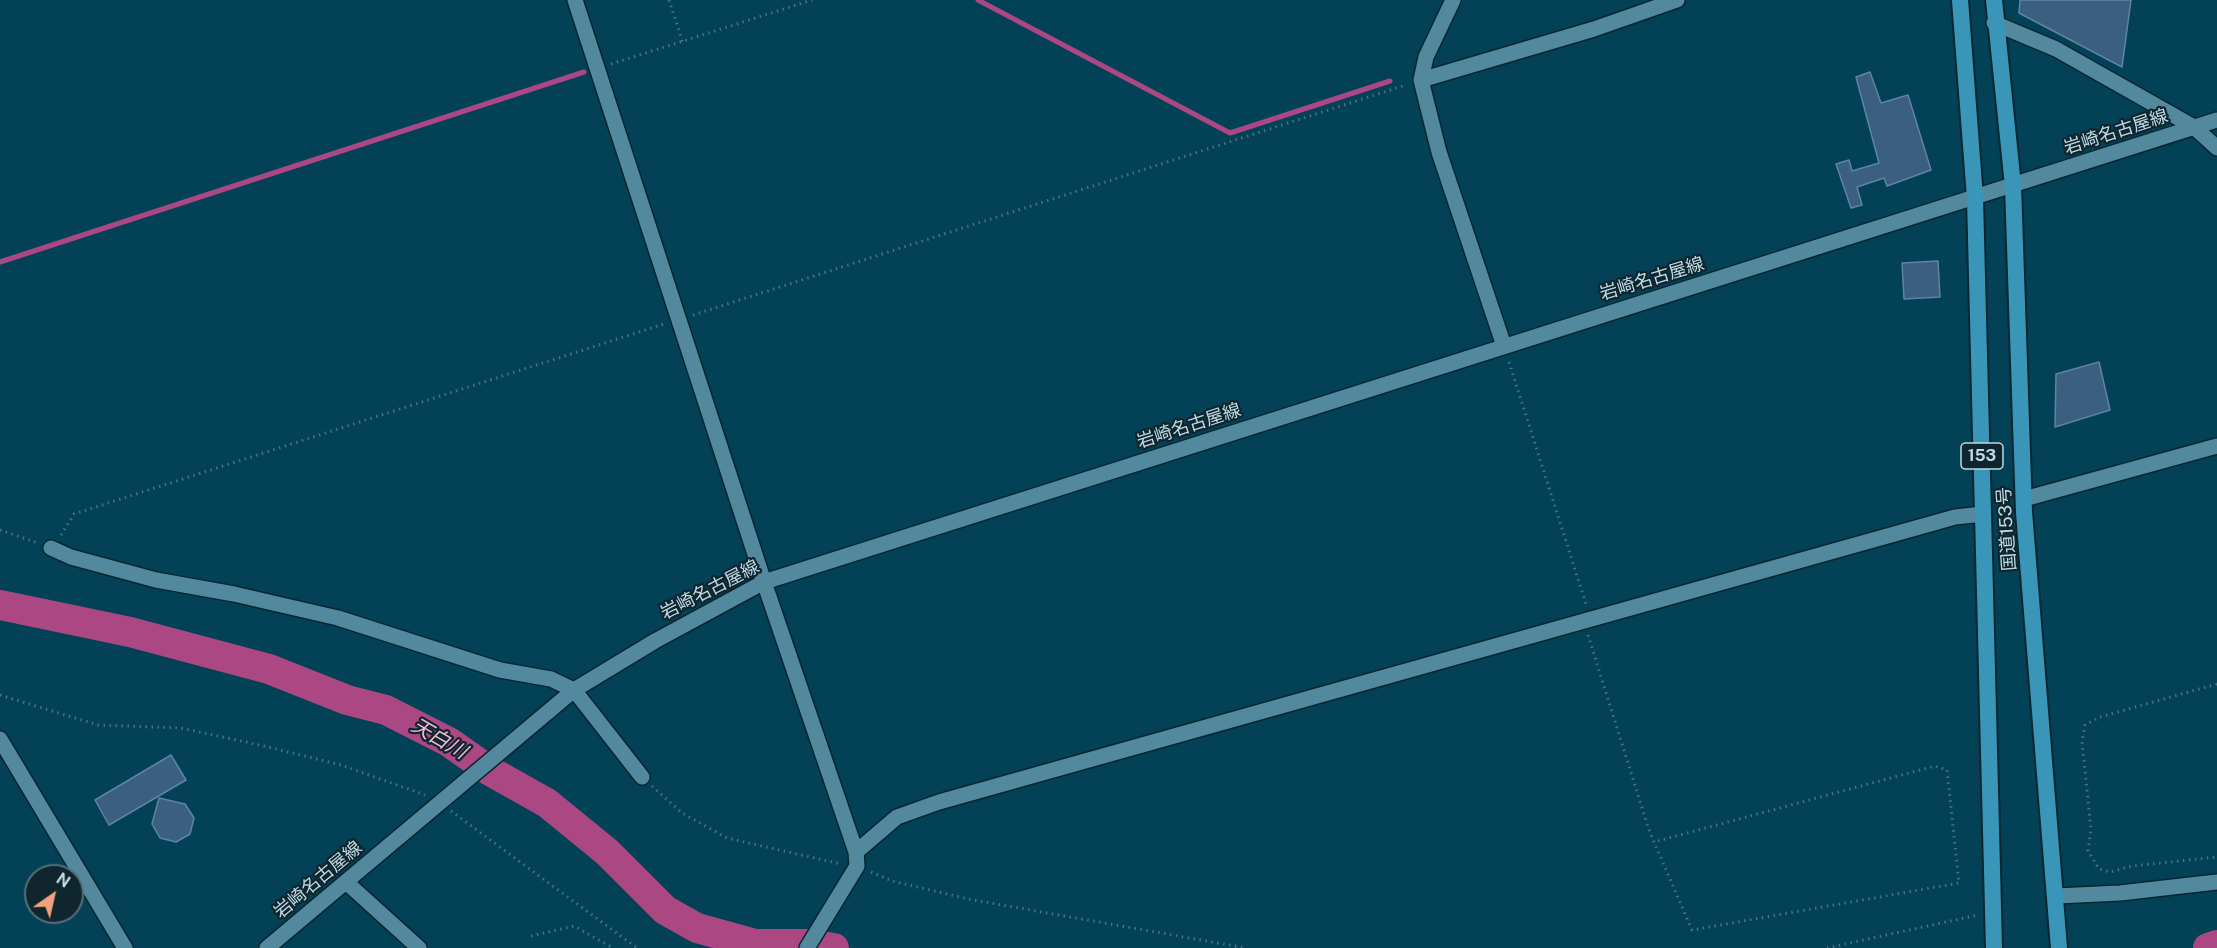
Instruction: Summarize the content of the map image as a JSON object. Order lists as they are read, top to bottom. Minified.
{"streets":{"highway":["153","国道153号"],"street":["岩崎名古屋線"]},"crossings":[["岩崎名古屋線","国道153号"]],"water":["天白川"],"north":"top right"}
